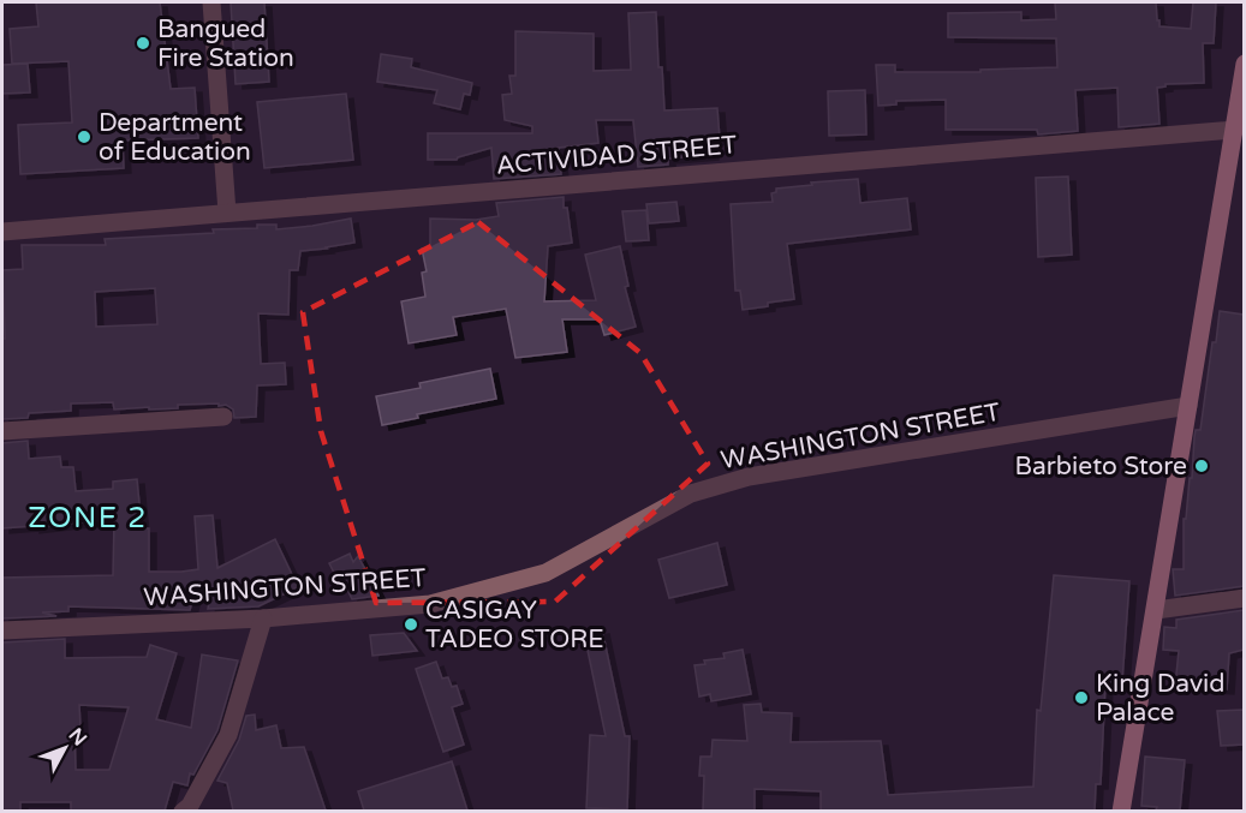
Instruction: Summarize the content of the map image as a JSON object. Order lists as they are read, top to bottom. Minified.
{"streets":{"street":["ACTIVIDAD STREET","WASHINGTON STREET"]},"districts":["ZONE 2"],"places":["Bangued Fire Station","Department of Education","Barbieto Store","CASIGAY TADEO STORE","King David Palace"],"north":"top right"}
